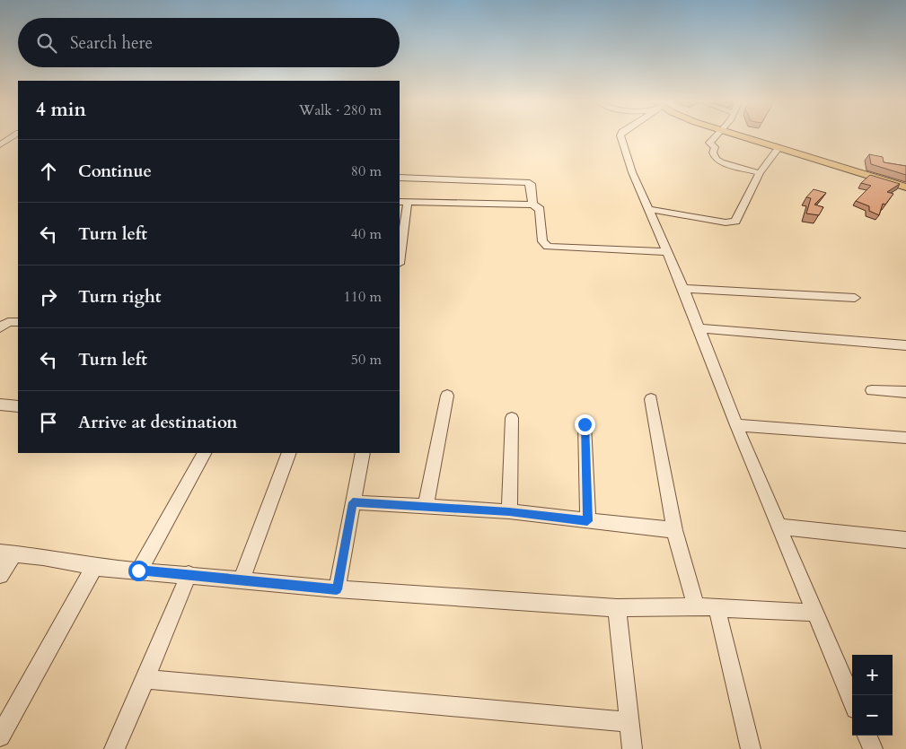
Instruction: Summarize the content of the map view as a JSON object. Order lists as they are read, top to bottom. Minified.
{"page":{"search":"Search here","heading":["4 min","Walk · 280 m"],"list":[["Continue","80 m"],["Turn left","40 m"],["Turn right","110 m"],["Turn left","50 m"],"Arrive at destination"],"map_buttons":["+","−"]}}
